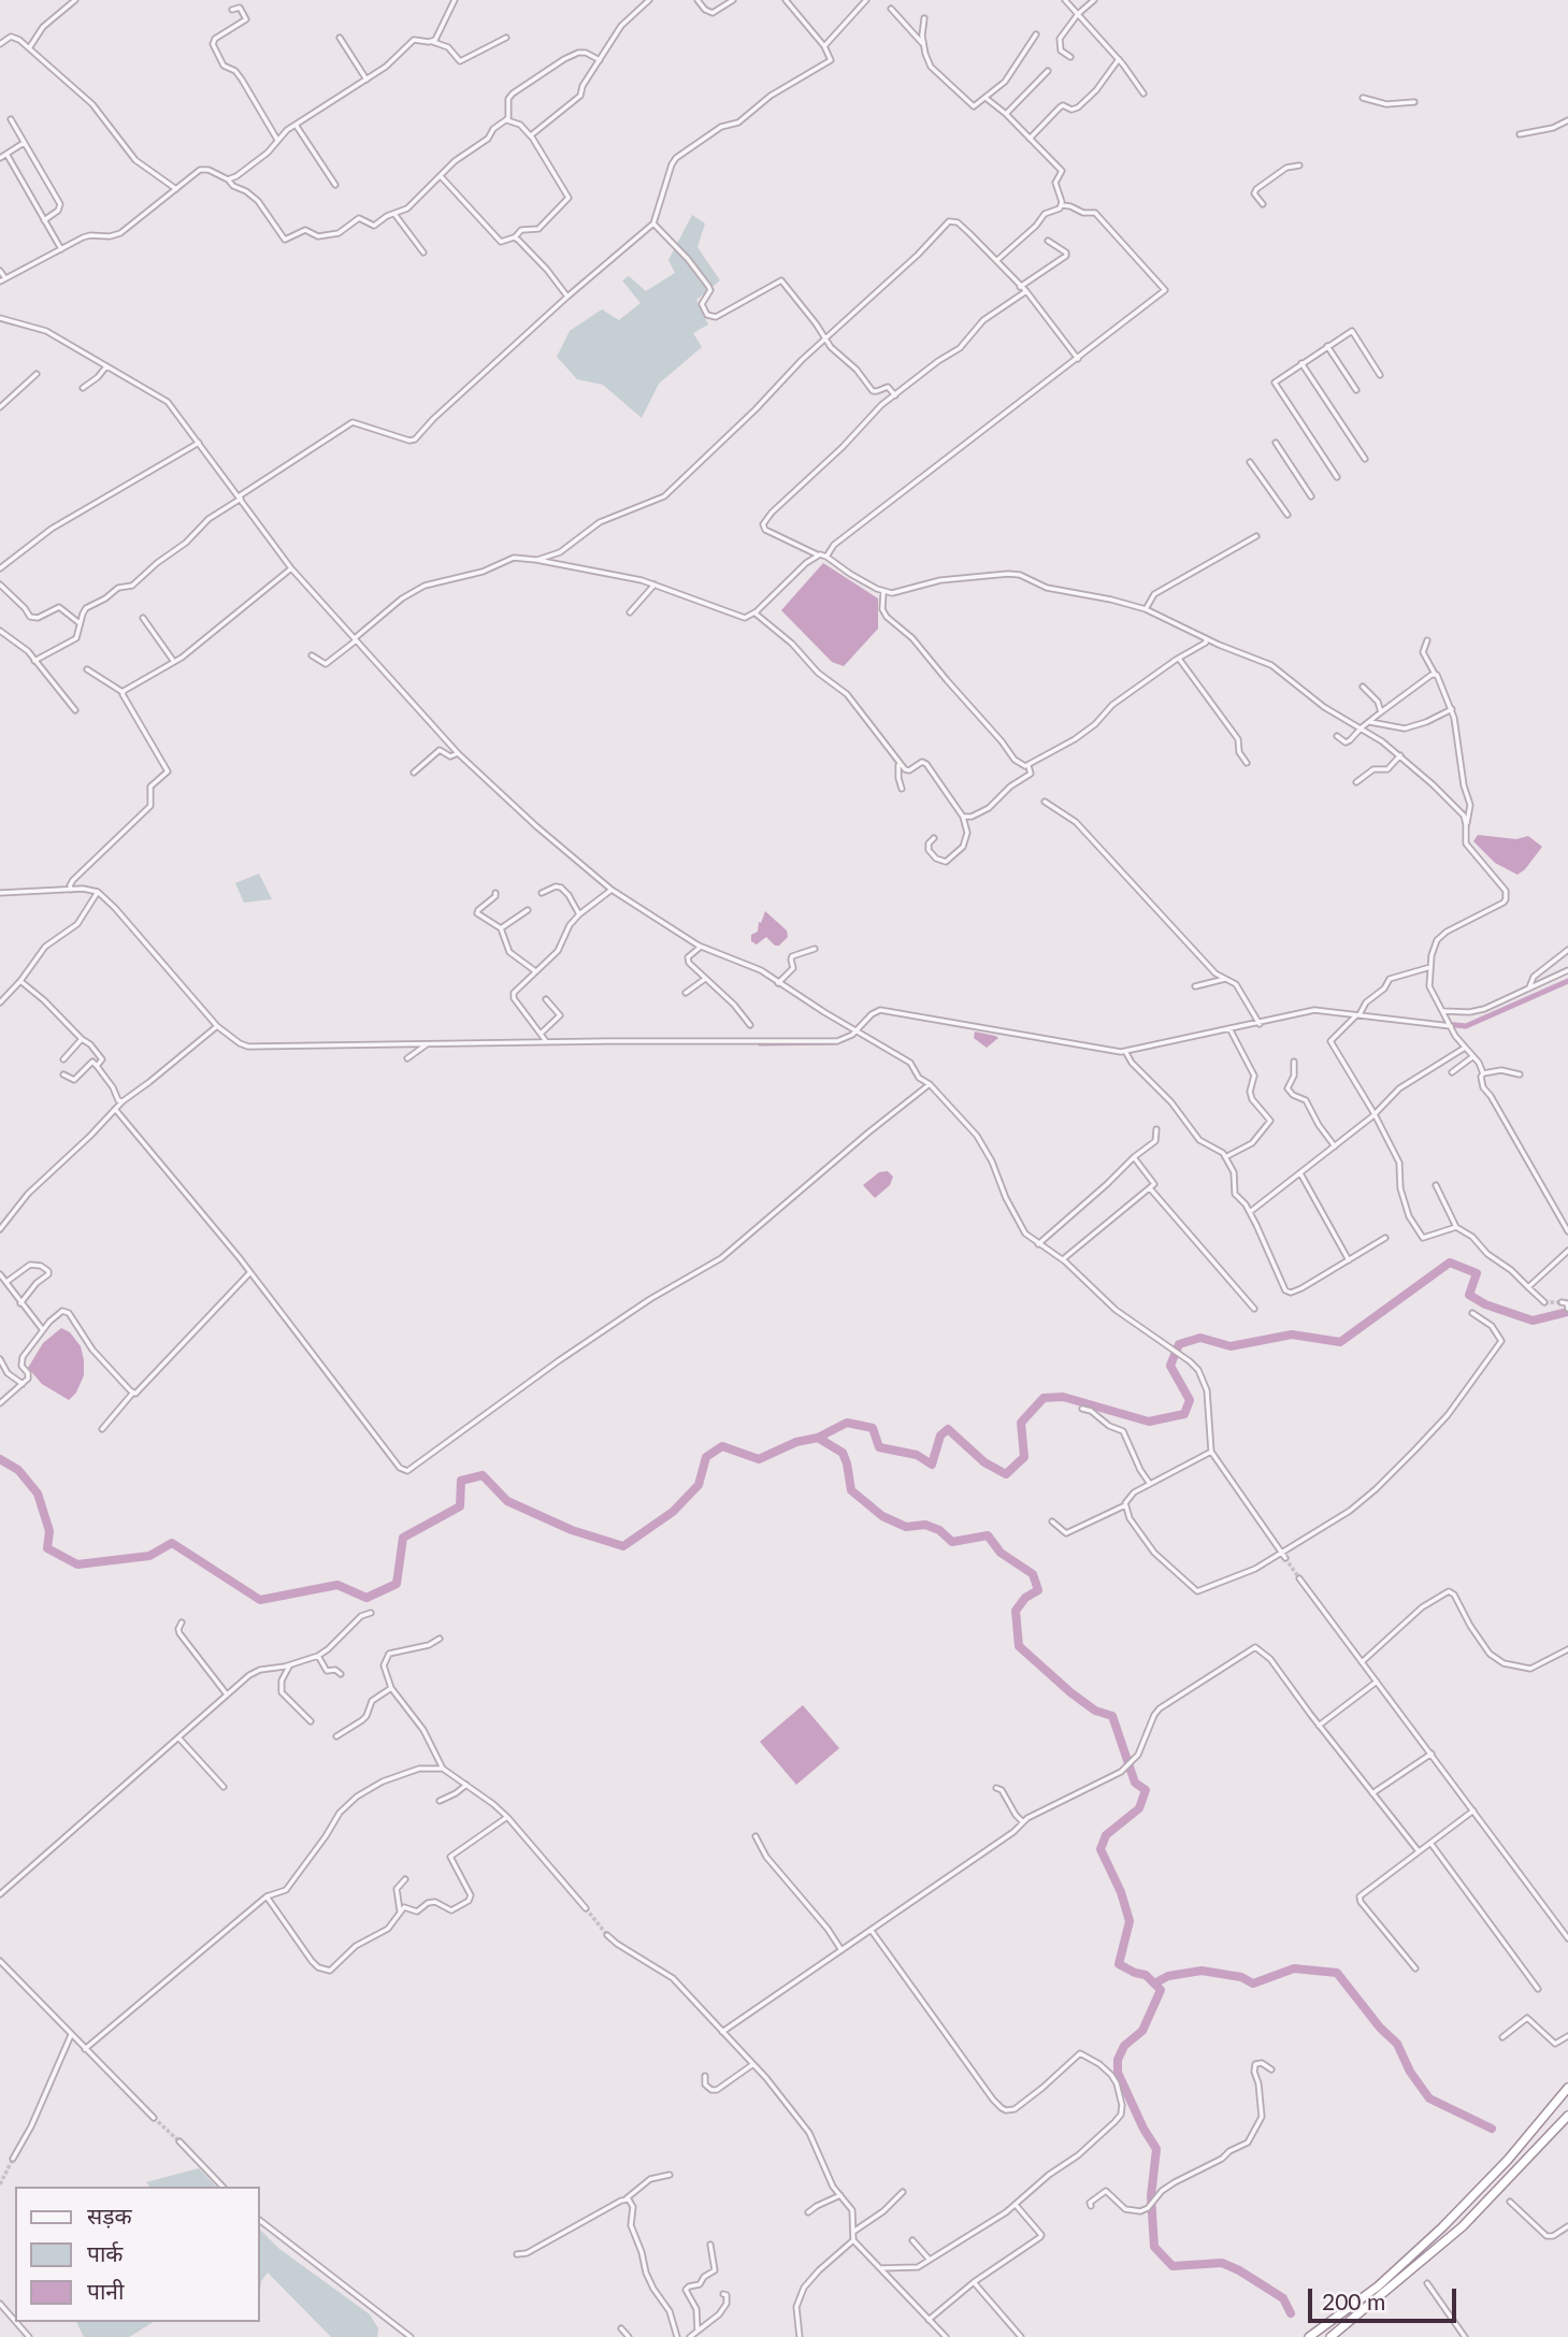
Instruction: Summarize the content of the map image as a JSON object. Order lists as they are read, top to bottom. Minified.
{"legend":["सड़क","पार्क","पानी"],"scale_bar":"200 m"}
